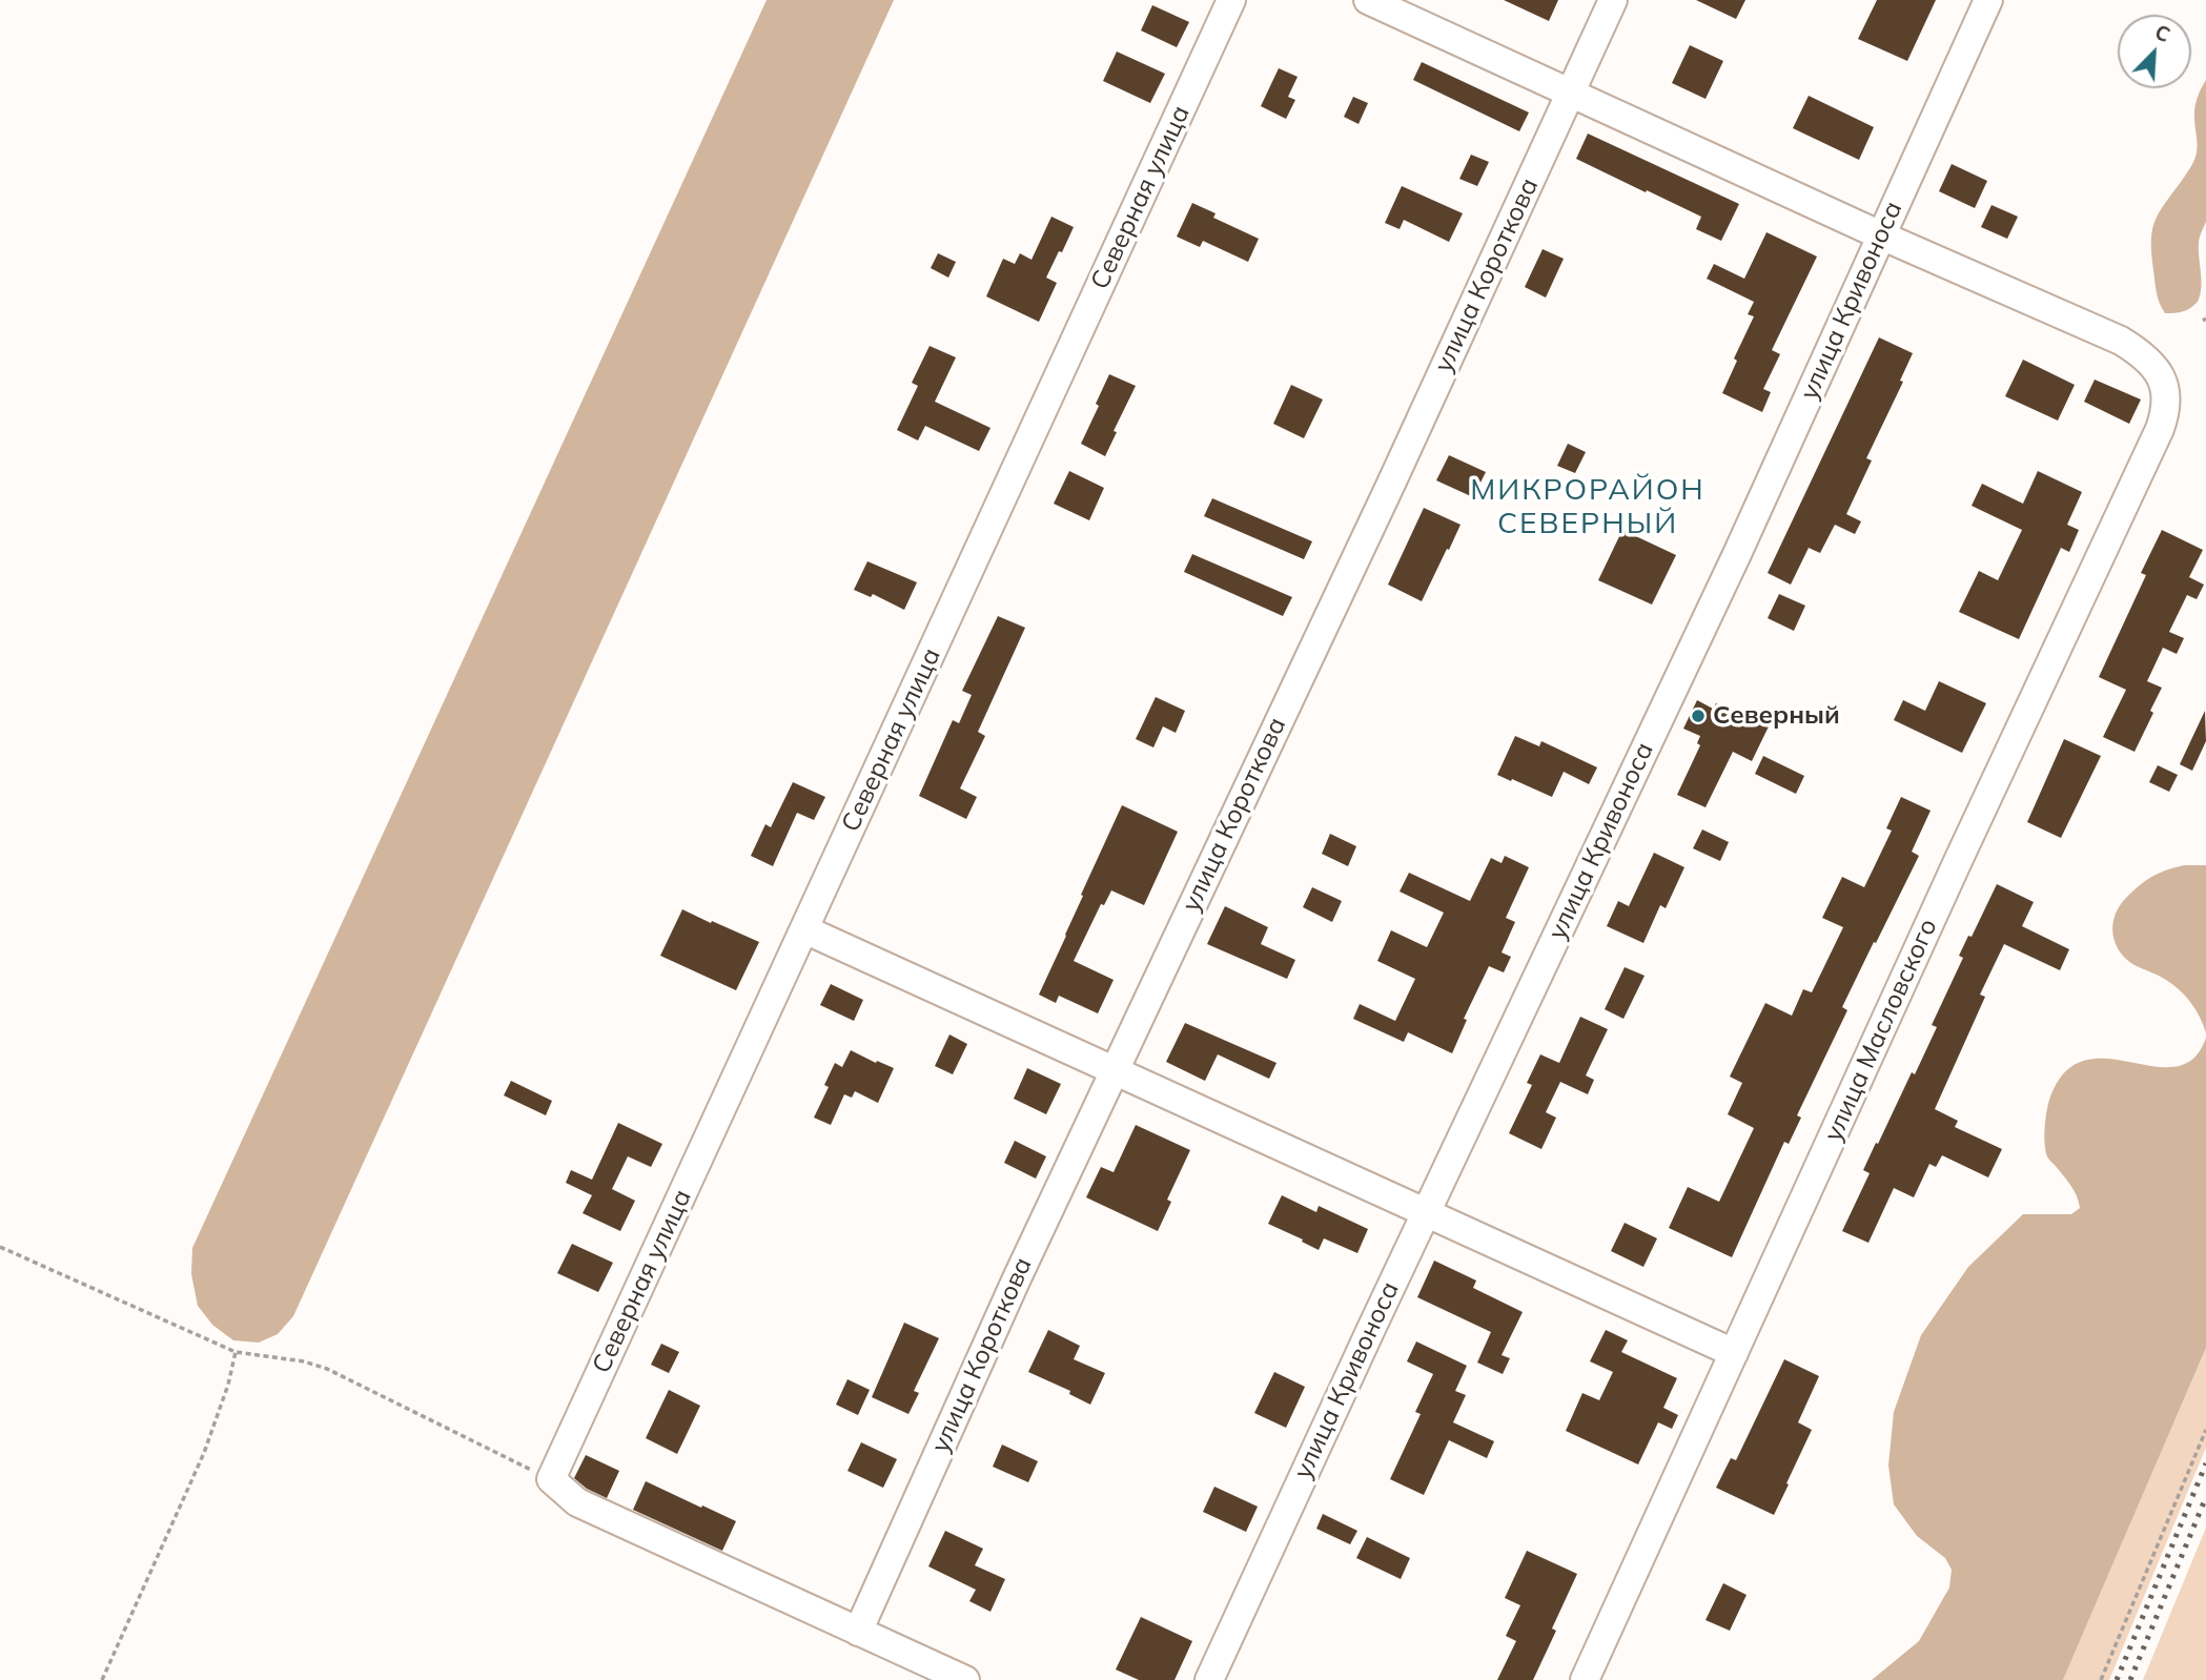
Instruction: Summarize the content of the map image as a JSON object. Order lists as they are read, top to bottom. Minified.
{"streets":{"street":["Северная улица","улица Короткова","улица Кривоноса","улица Масловского"]},"crossings":[["улица Кривоноса","улица Масловского"]],"districts":["МИКРОРАЙОН СЕВЕРНЫЙ"],"places":["Северный"],"north":"top right"}
